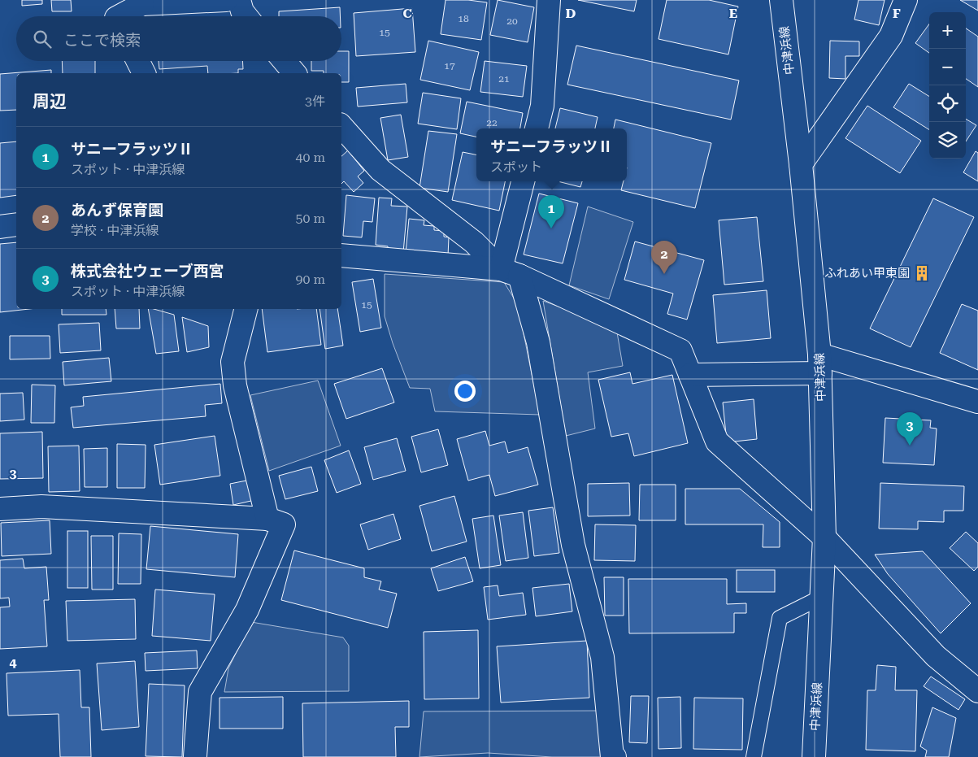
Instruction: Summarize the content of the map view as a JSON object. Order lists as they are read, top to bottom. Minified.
{"streets":{"street":["中津浜線"]},"places":{"building":["ふれあい甲東園"]},"house_numbers":["18","20","15","17","21","22","15"],"page":{"map_buttons":["+","−"],"search":"ここで検索","heading":["周辺","3件"],"list":[{"mark":"1","name":"サニーフラッツⅡ","note":"スポット · 中津浜線","value":"40 m"},{"mark":"2","name":"あんず保育園","note":"学校 · 中津浜線","value":"50 m"},{"mark":"3","name":"株式会社ウェーブ西宮","note":"スポット · 中津浜線","value":"90 m"}],"popup":["サニーフラッツⅡ","スポット"],"pins":["1","2","3"]},"grid":{"columns":["C","D","E","F"],"rows":["3","4"]}}
